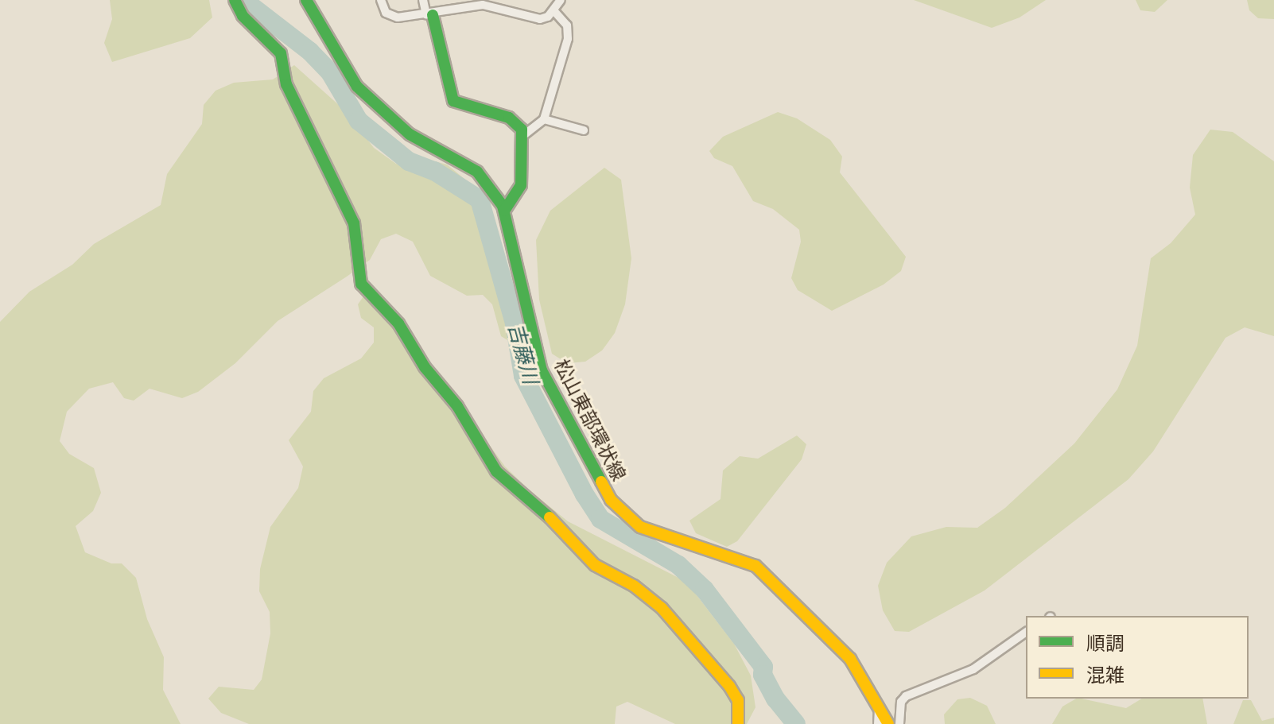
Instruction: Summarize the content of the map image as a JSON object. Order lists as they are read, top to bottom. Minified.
{"streets":{"street":["松山東部環状線"]},"water":["吉藤川"],"legend":["順調","混雑"]}
